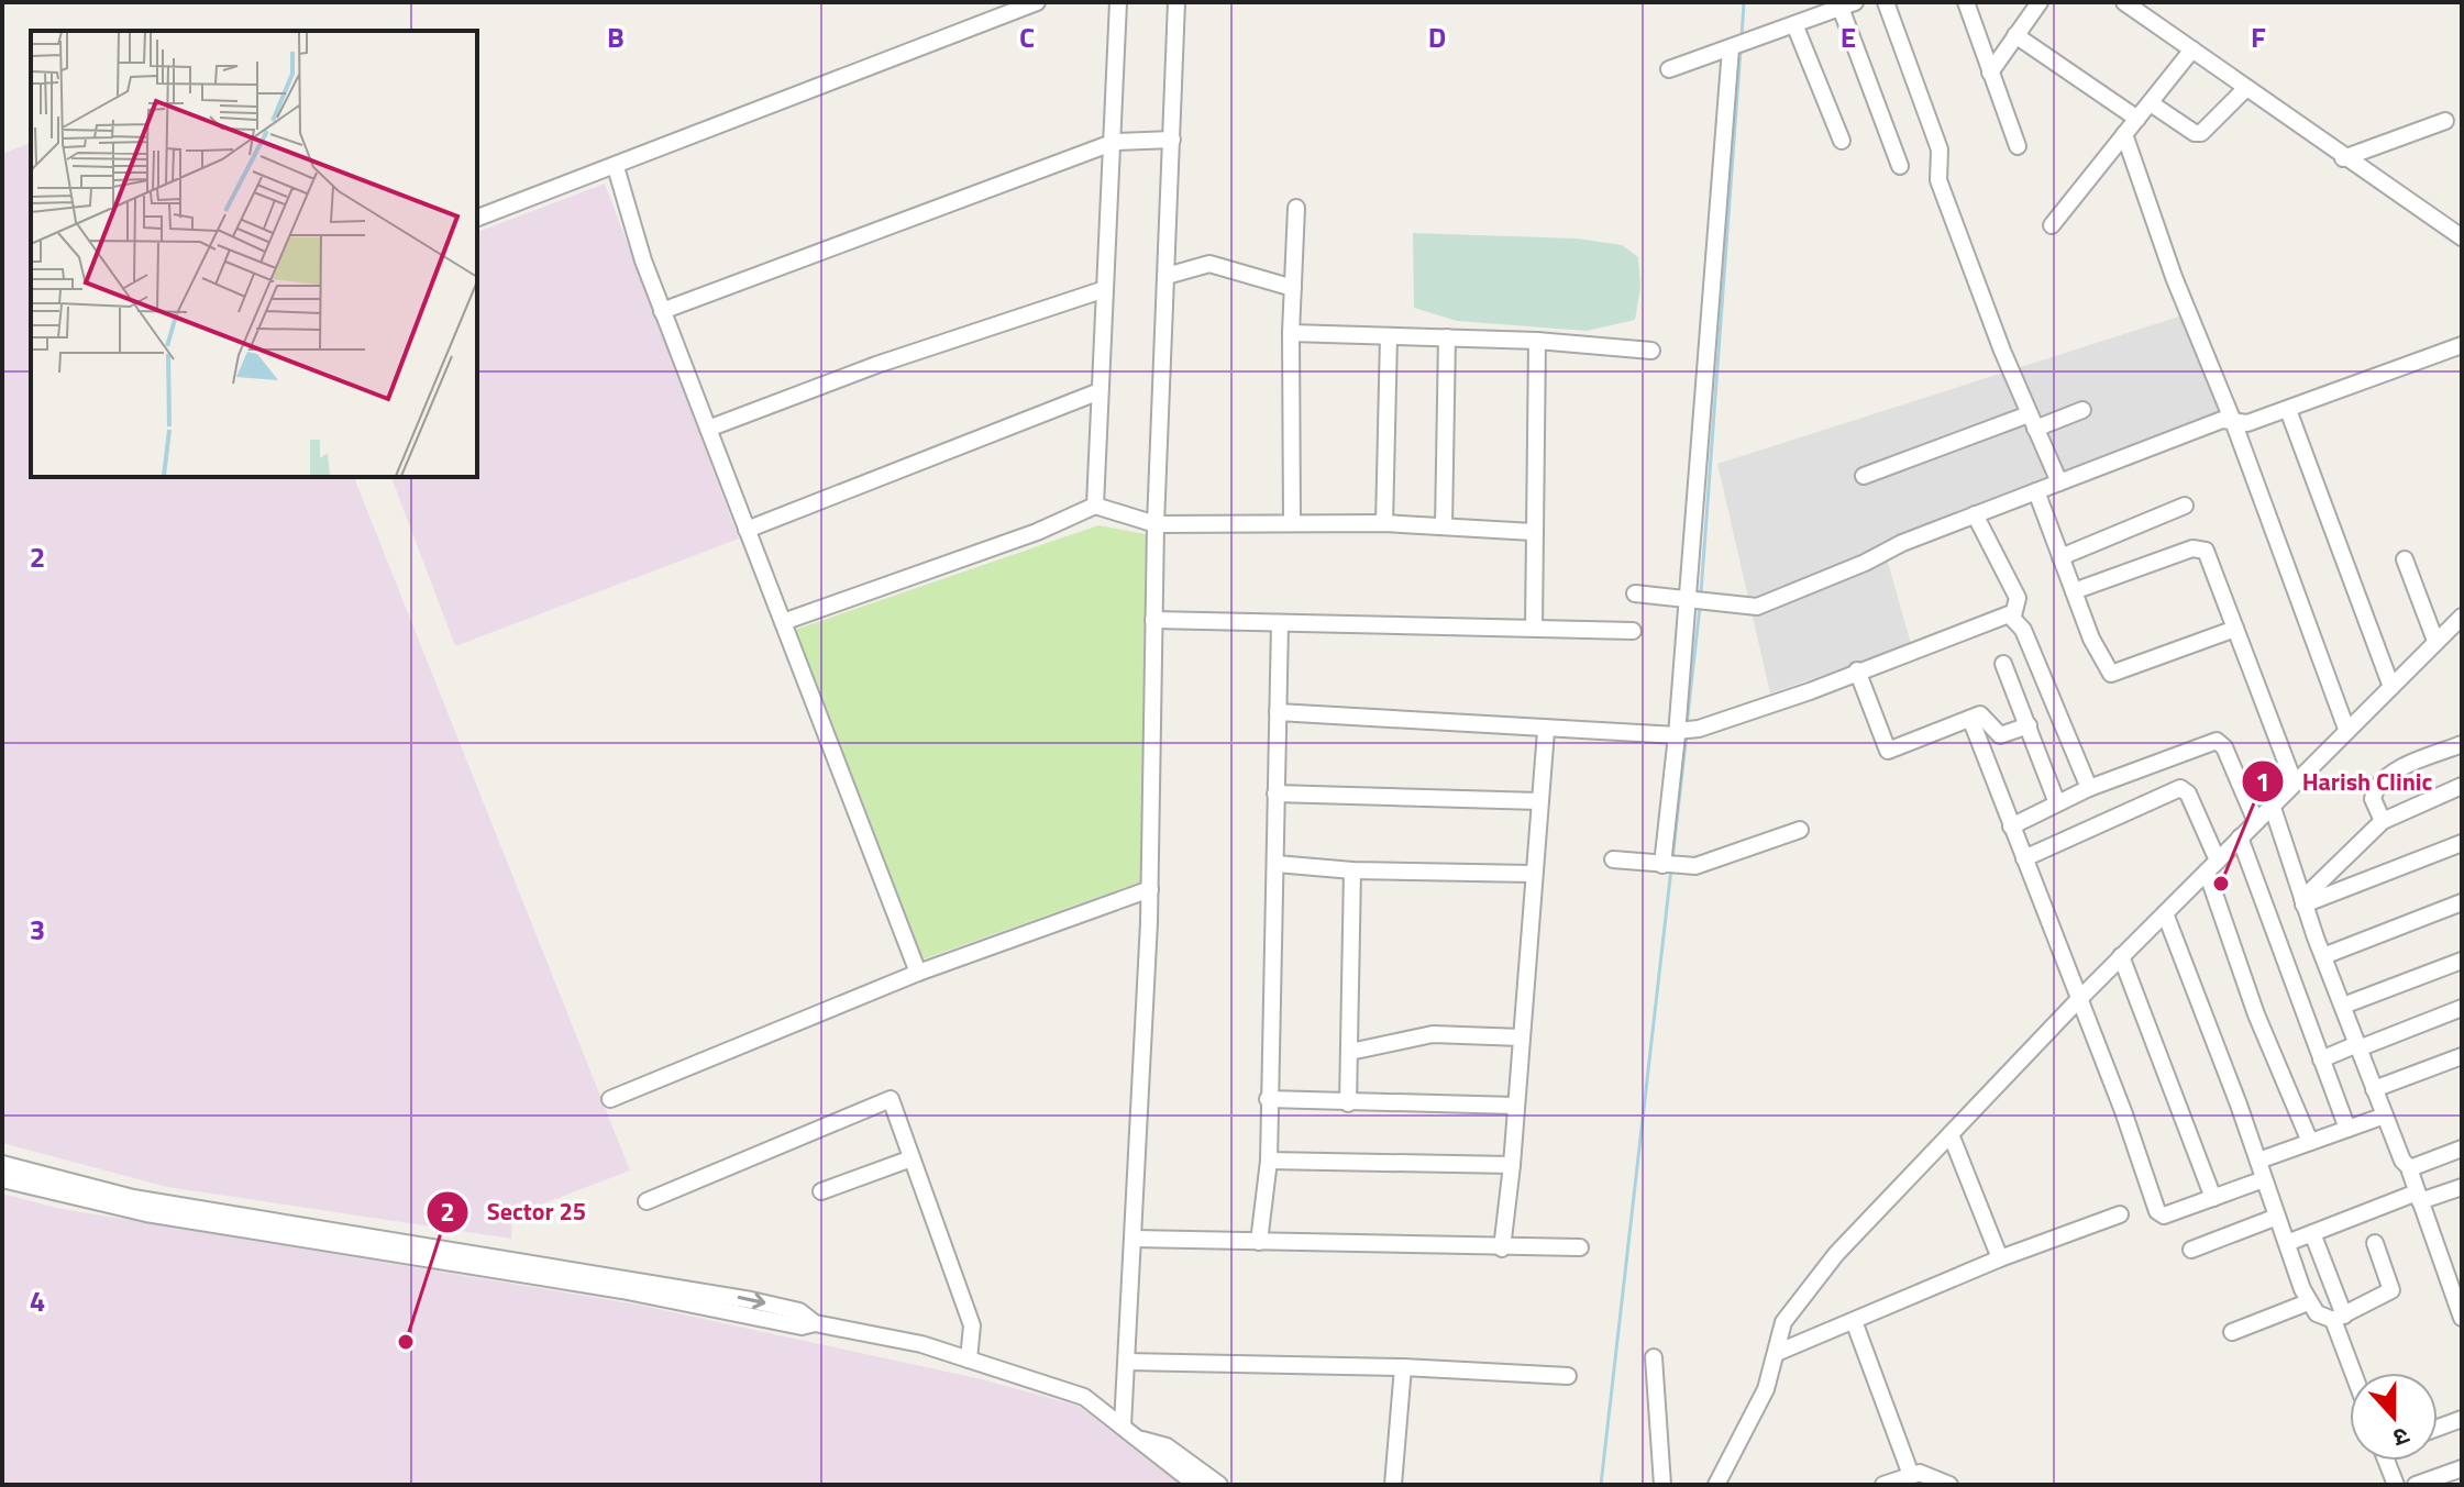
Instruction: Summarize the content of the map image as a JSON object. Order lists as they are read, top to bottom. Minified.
{"places":["Harish Clinic","Sector 25"],"north":"bottom","grid":{"columns":["B","C","D","E","F"],"rows":["2","3","4"]}}
